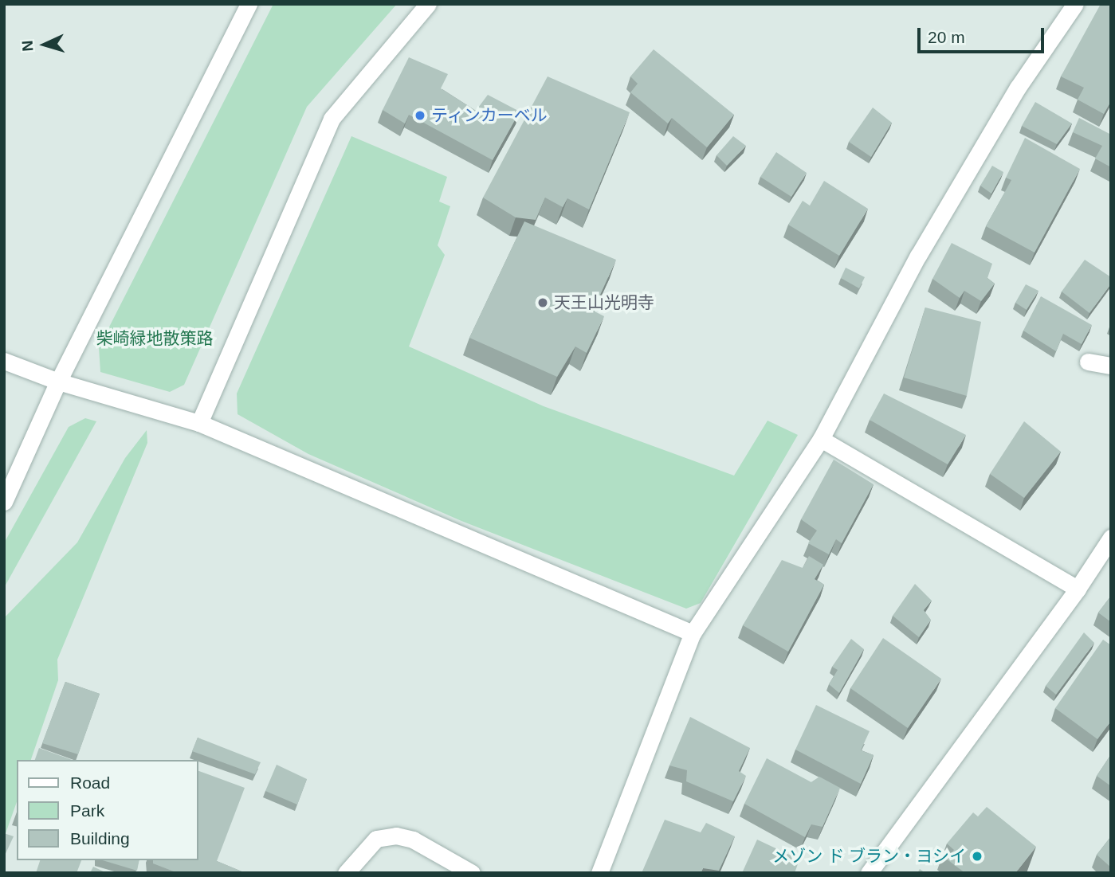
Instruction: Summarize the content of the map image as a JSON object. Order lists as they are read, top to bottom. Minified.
{"parks":["柴崎緑地散策路"],"places":["ティンカーベル","天王山光明寺","メゾン ド ブラン・ヨシイ"],"legend":["Road","Park","Building"],"scale_bar":"20 m","north":"left"}
